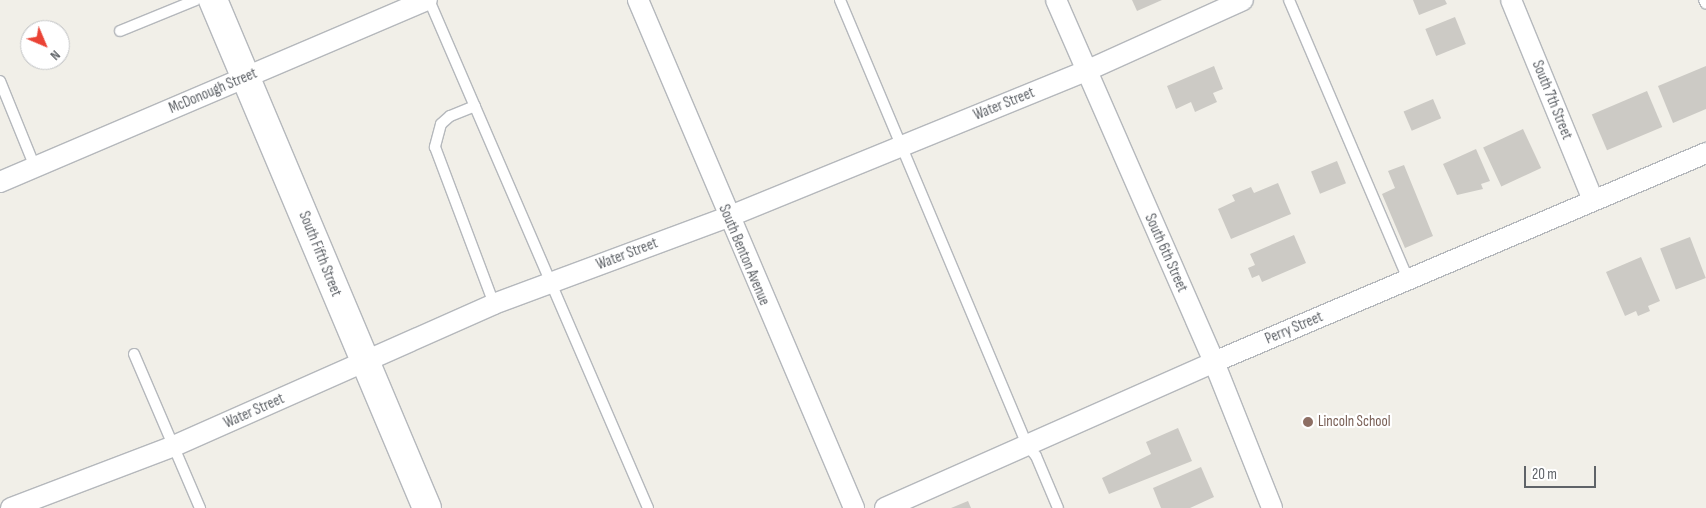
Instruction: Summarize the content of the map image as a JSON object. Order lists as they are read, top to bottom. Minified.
{"streets":{"main road":["South Fifth Street"],"street":["McDonough Street","South 7th Street","Water Street","South 6th Street","South Benton Avenue","Perry Street"]},"crossings":[["McDonough Street","South Fifth Street"],["South 7th Street","Perry Street"],["Water Street","South 6th Street"],["Water Street","South Fifth Street"],["Water Street","South Benton Avenue"],["South 6th Street","Perry Street"]],"places":["Lincoln School"],"scale_bar":"20 m","north":"bottom right"}
